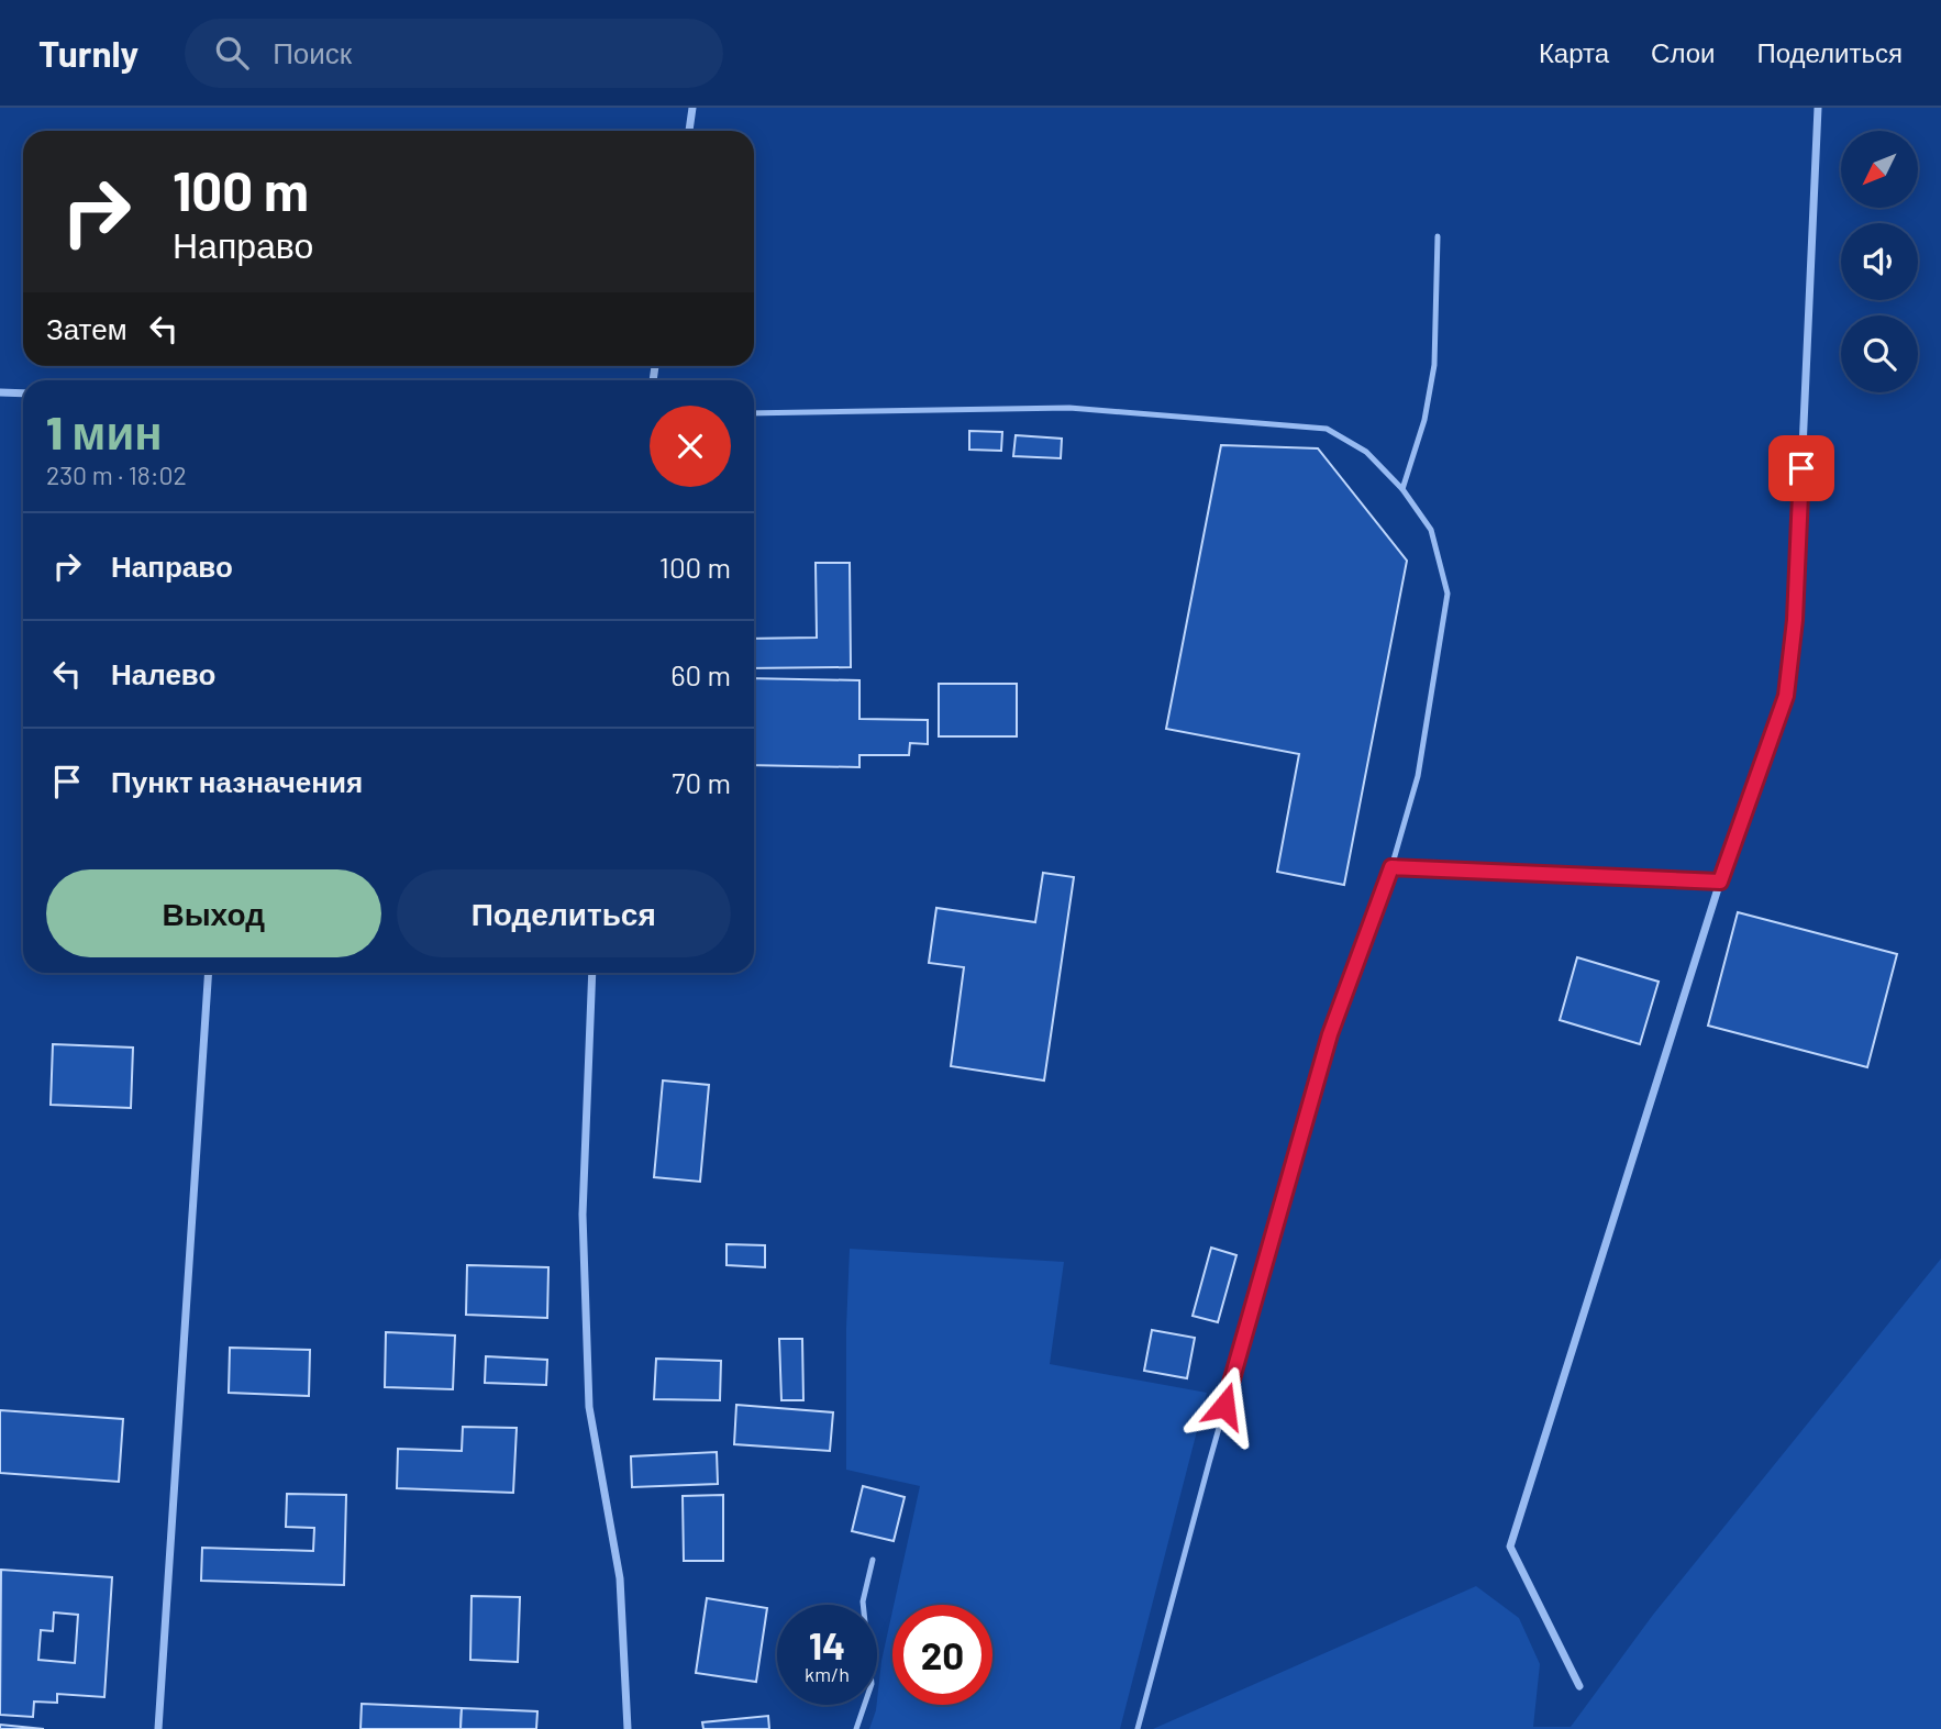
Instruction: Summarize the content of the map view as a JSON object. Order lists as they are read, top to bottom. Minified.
{"north":"bottom left","page":{"header":"Turnly","search":"Поиск","nav":["Карта","Слои","Поделиться"],"turn":["100 m","Направо"],"then":"Затем","heading":["1 мин","230 m · 18:02"],"list":[{"name":"Направо","value":"100 m"},{"name":"Налево","value":"60 m"},{"name":"Пункт назначения","value":"70 m"}],"buttons":["Выход","Поделиться"],"speed":"14 km/h","limit":"20"}}
